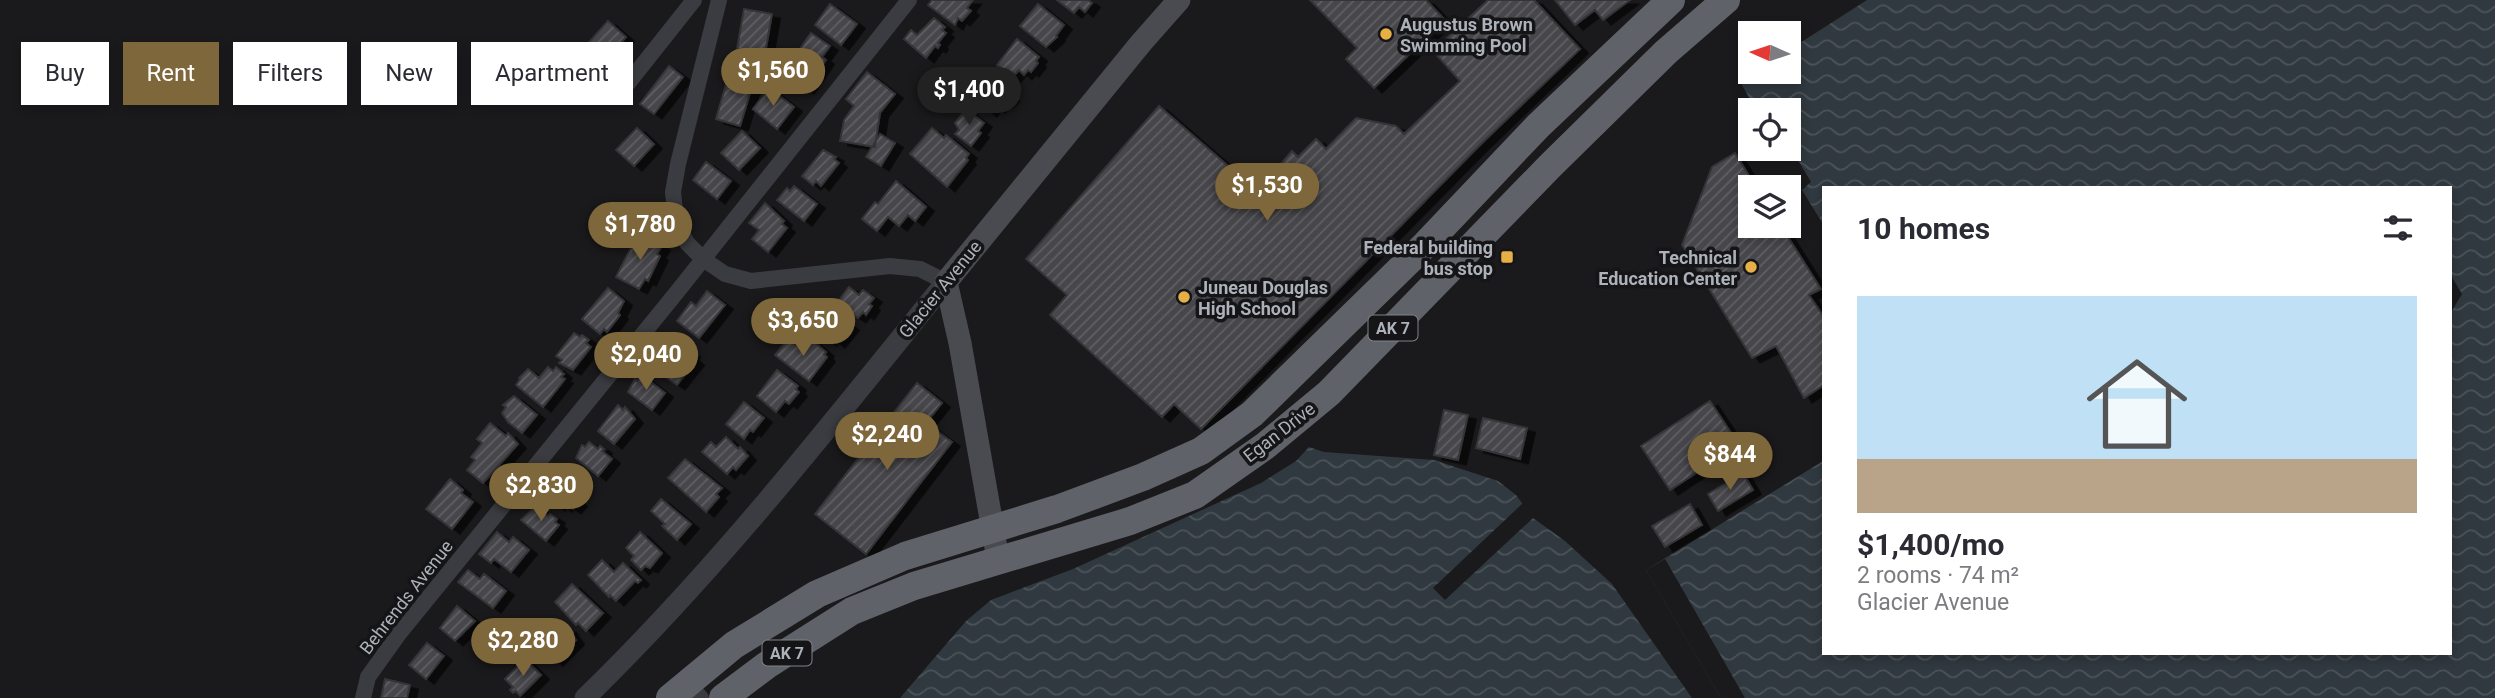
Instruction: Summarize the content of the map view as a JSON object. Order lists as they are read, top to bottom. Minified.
{"streets":{"highway":["AK 7","Egan Drive"],"main road":["Glacier Avenue"],"street":["Behrends Avenue"]},"places":{"other":["Augustus Brown Swimming Pool","Technical Education Center","Juneau Douglas High School"],"transit":["Federal building bus stop"]},"north":"left","page":{"chip":["Buy","Rent","Filters","New","Apartment"],"price":["$1,560","$1,400","$1,530","$1,780","$3,650","$2,040","$2,240","$844","$2,830","$2,280"],"heading":"10 homes","list":[{"name":"$1,400/mo","note":"2 rooms · 74 m² · Glacier Avenue"}]}}
